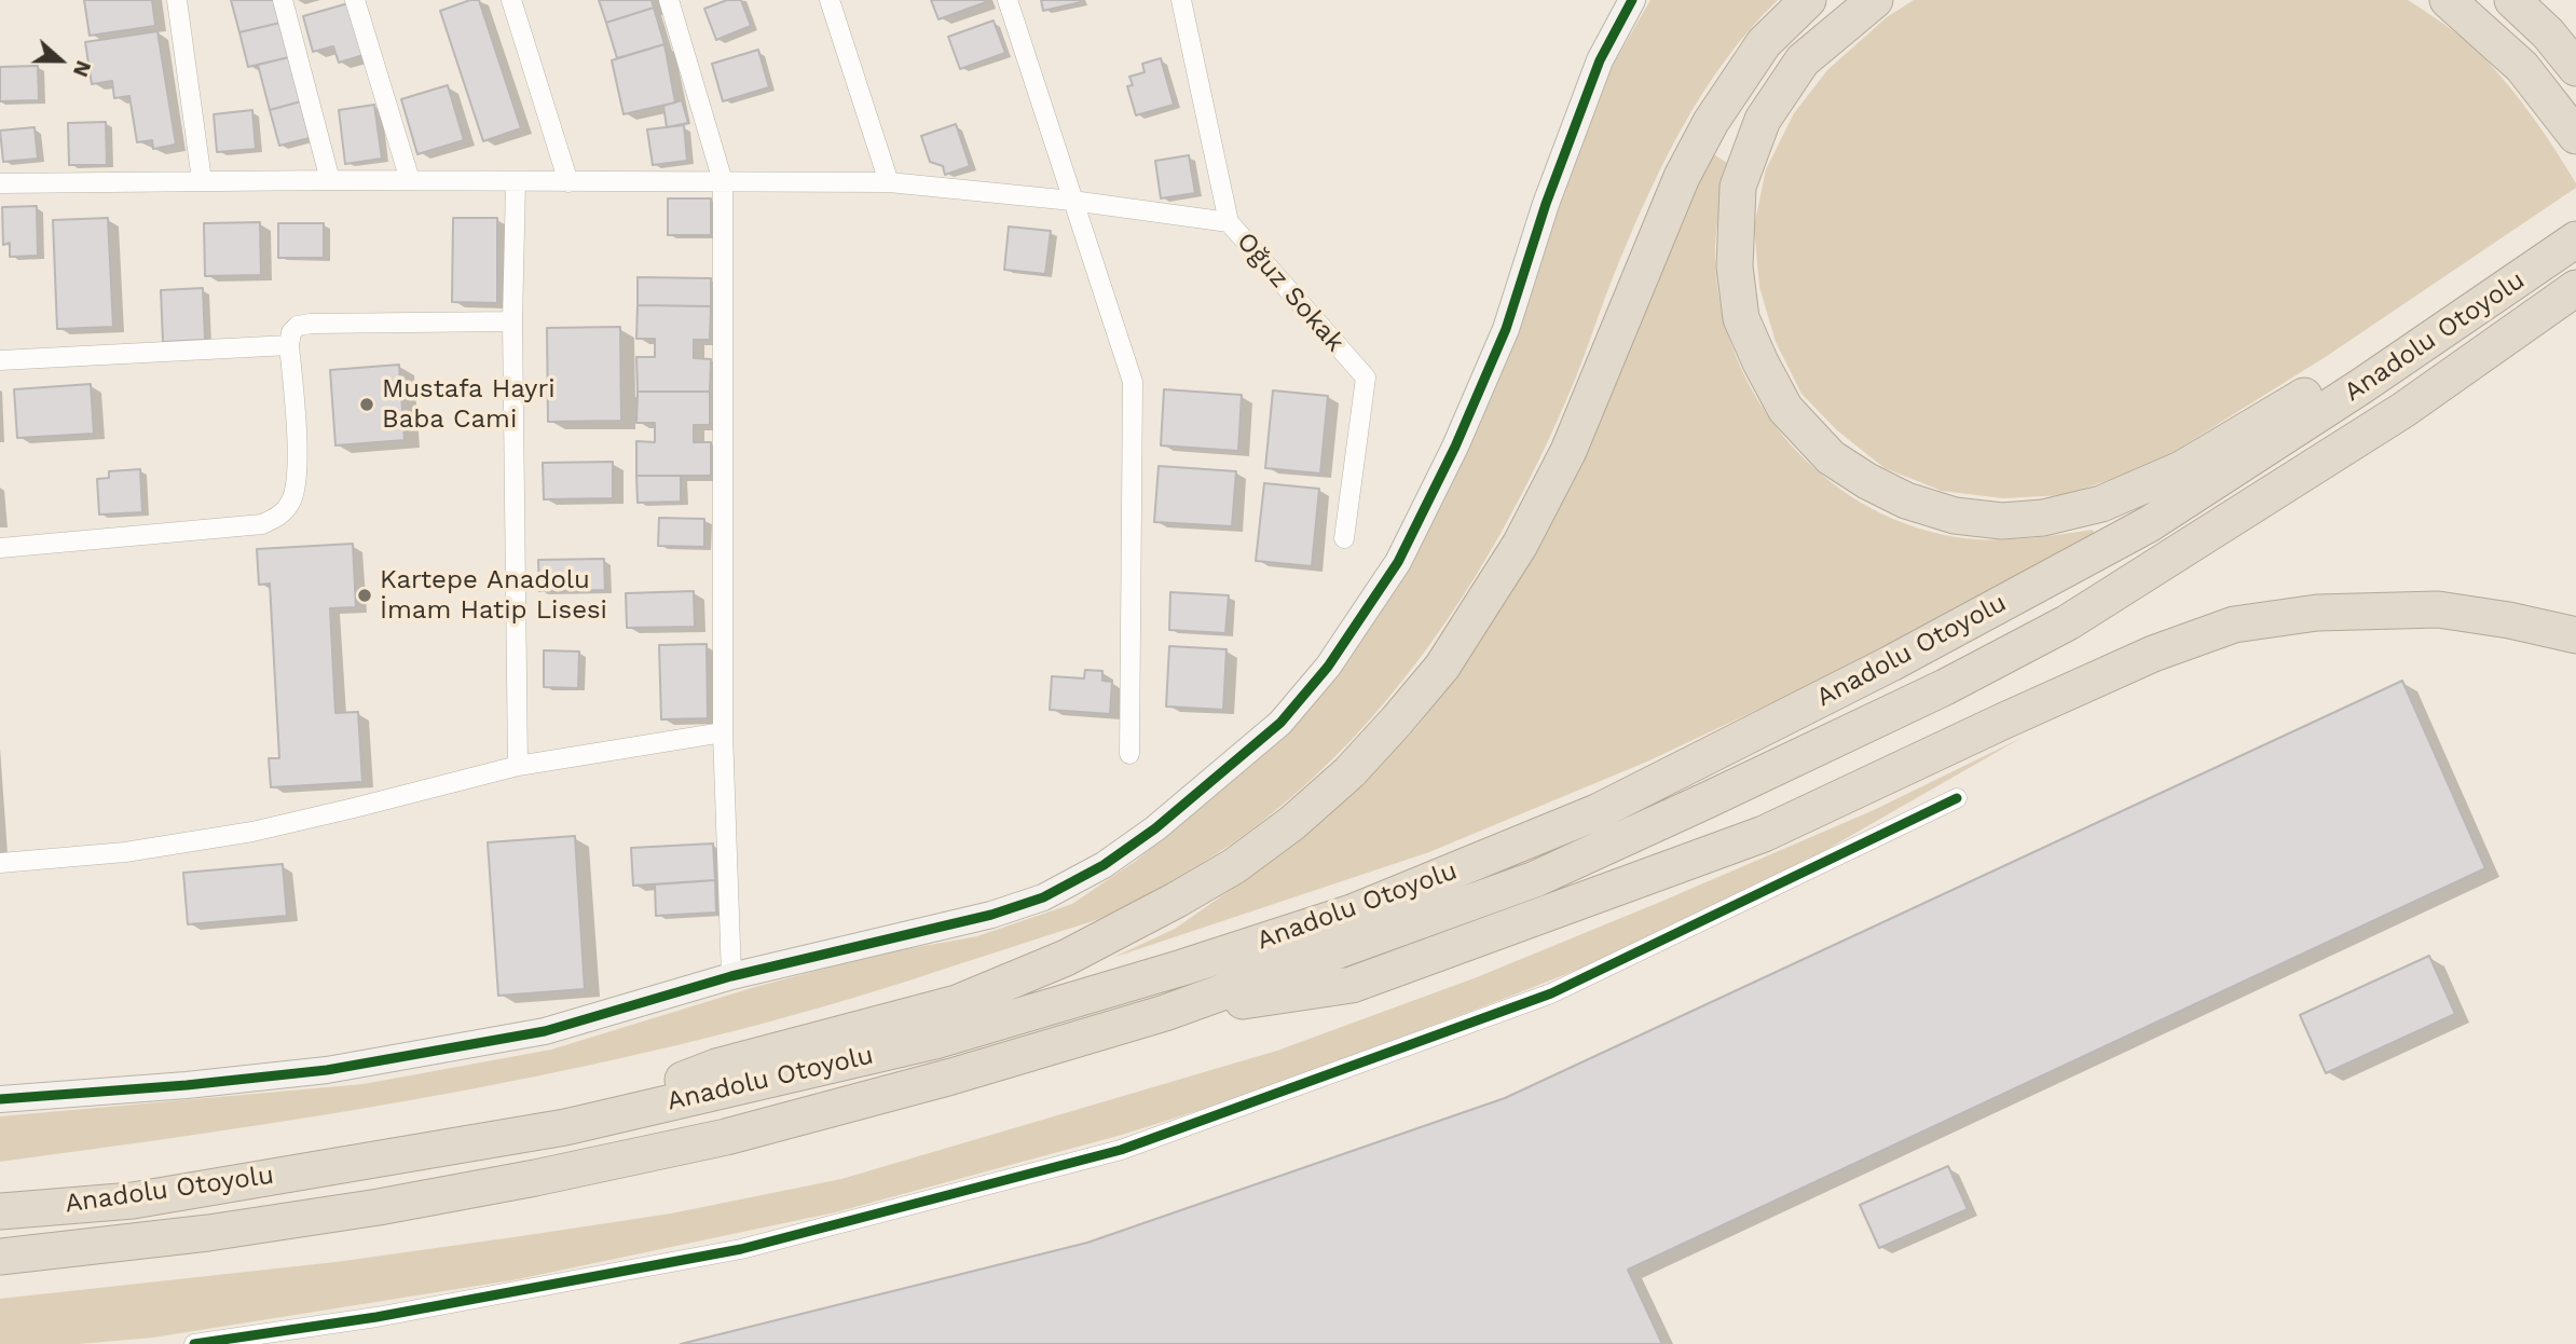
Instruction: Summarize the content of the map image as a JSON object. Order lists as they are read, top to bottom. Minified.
{"streets":{"highway":["Anadolu Otoyolu"],"street":["Oğuz Sokak"]},"places":["Mustafa Hayri Baba Cami","Kartepe Anadolu İmam Hatip Lisesi"],"north":"right"}
